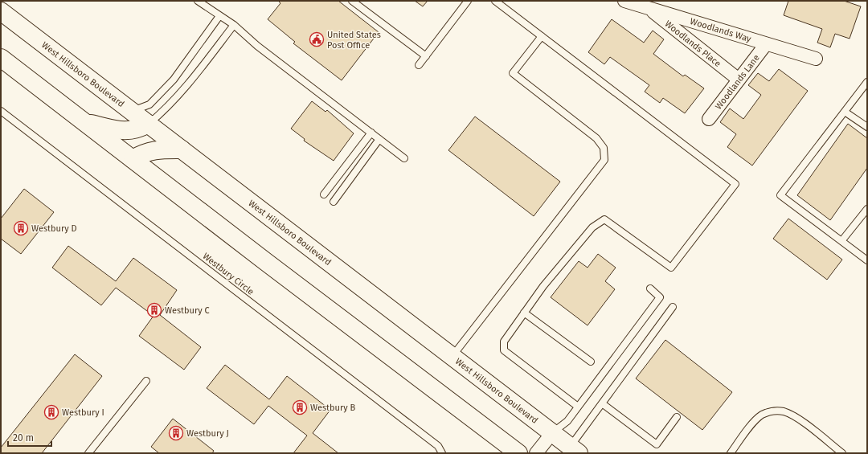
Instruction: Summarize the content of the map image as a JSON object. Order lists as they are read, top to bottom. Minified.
{"streets":{"main road":["West Hillsboro Boulevard"],"street":["Woodlands Way","Woodlands Place","Woodlands Lane"],"lane":["Westbury Circle"]},"crossings":[["Woodlands Way","Woodlands Place"],["Woodlands Way","Woodlands Lane"],["Woodlands Place","Woodlands Lane"]],"places":{"public building":["United States Post Office"],"building":["Westbury D","Westbury C","Westbury B","Westbury I","Westbury J"]},"scale_bar":"20 m"}
